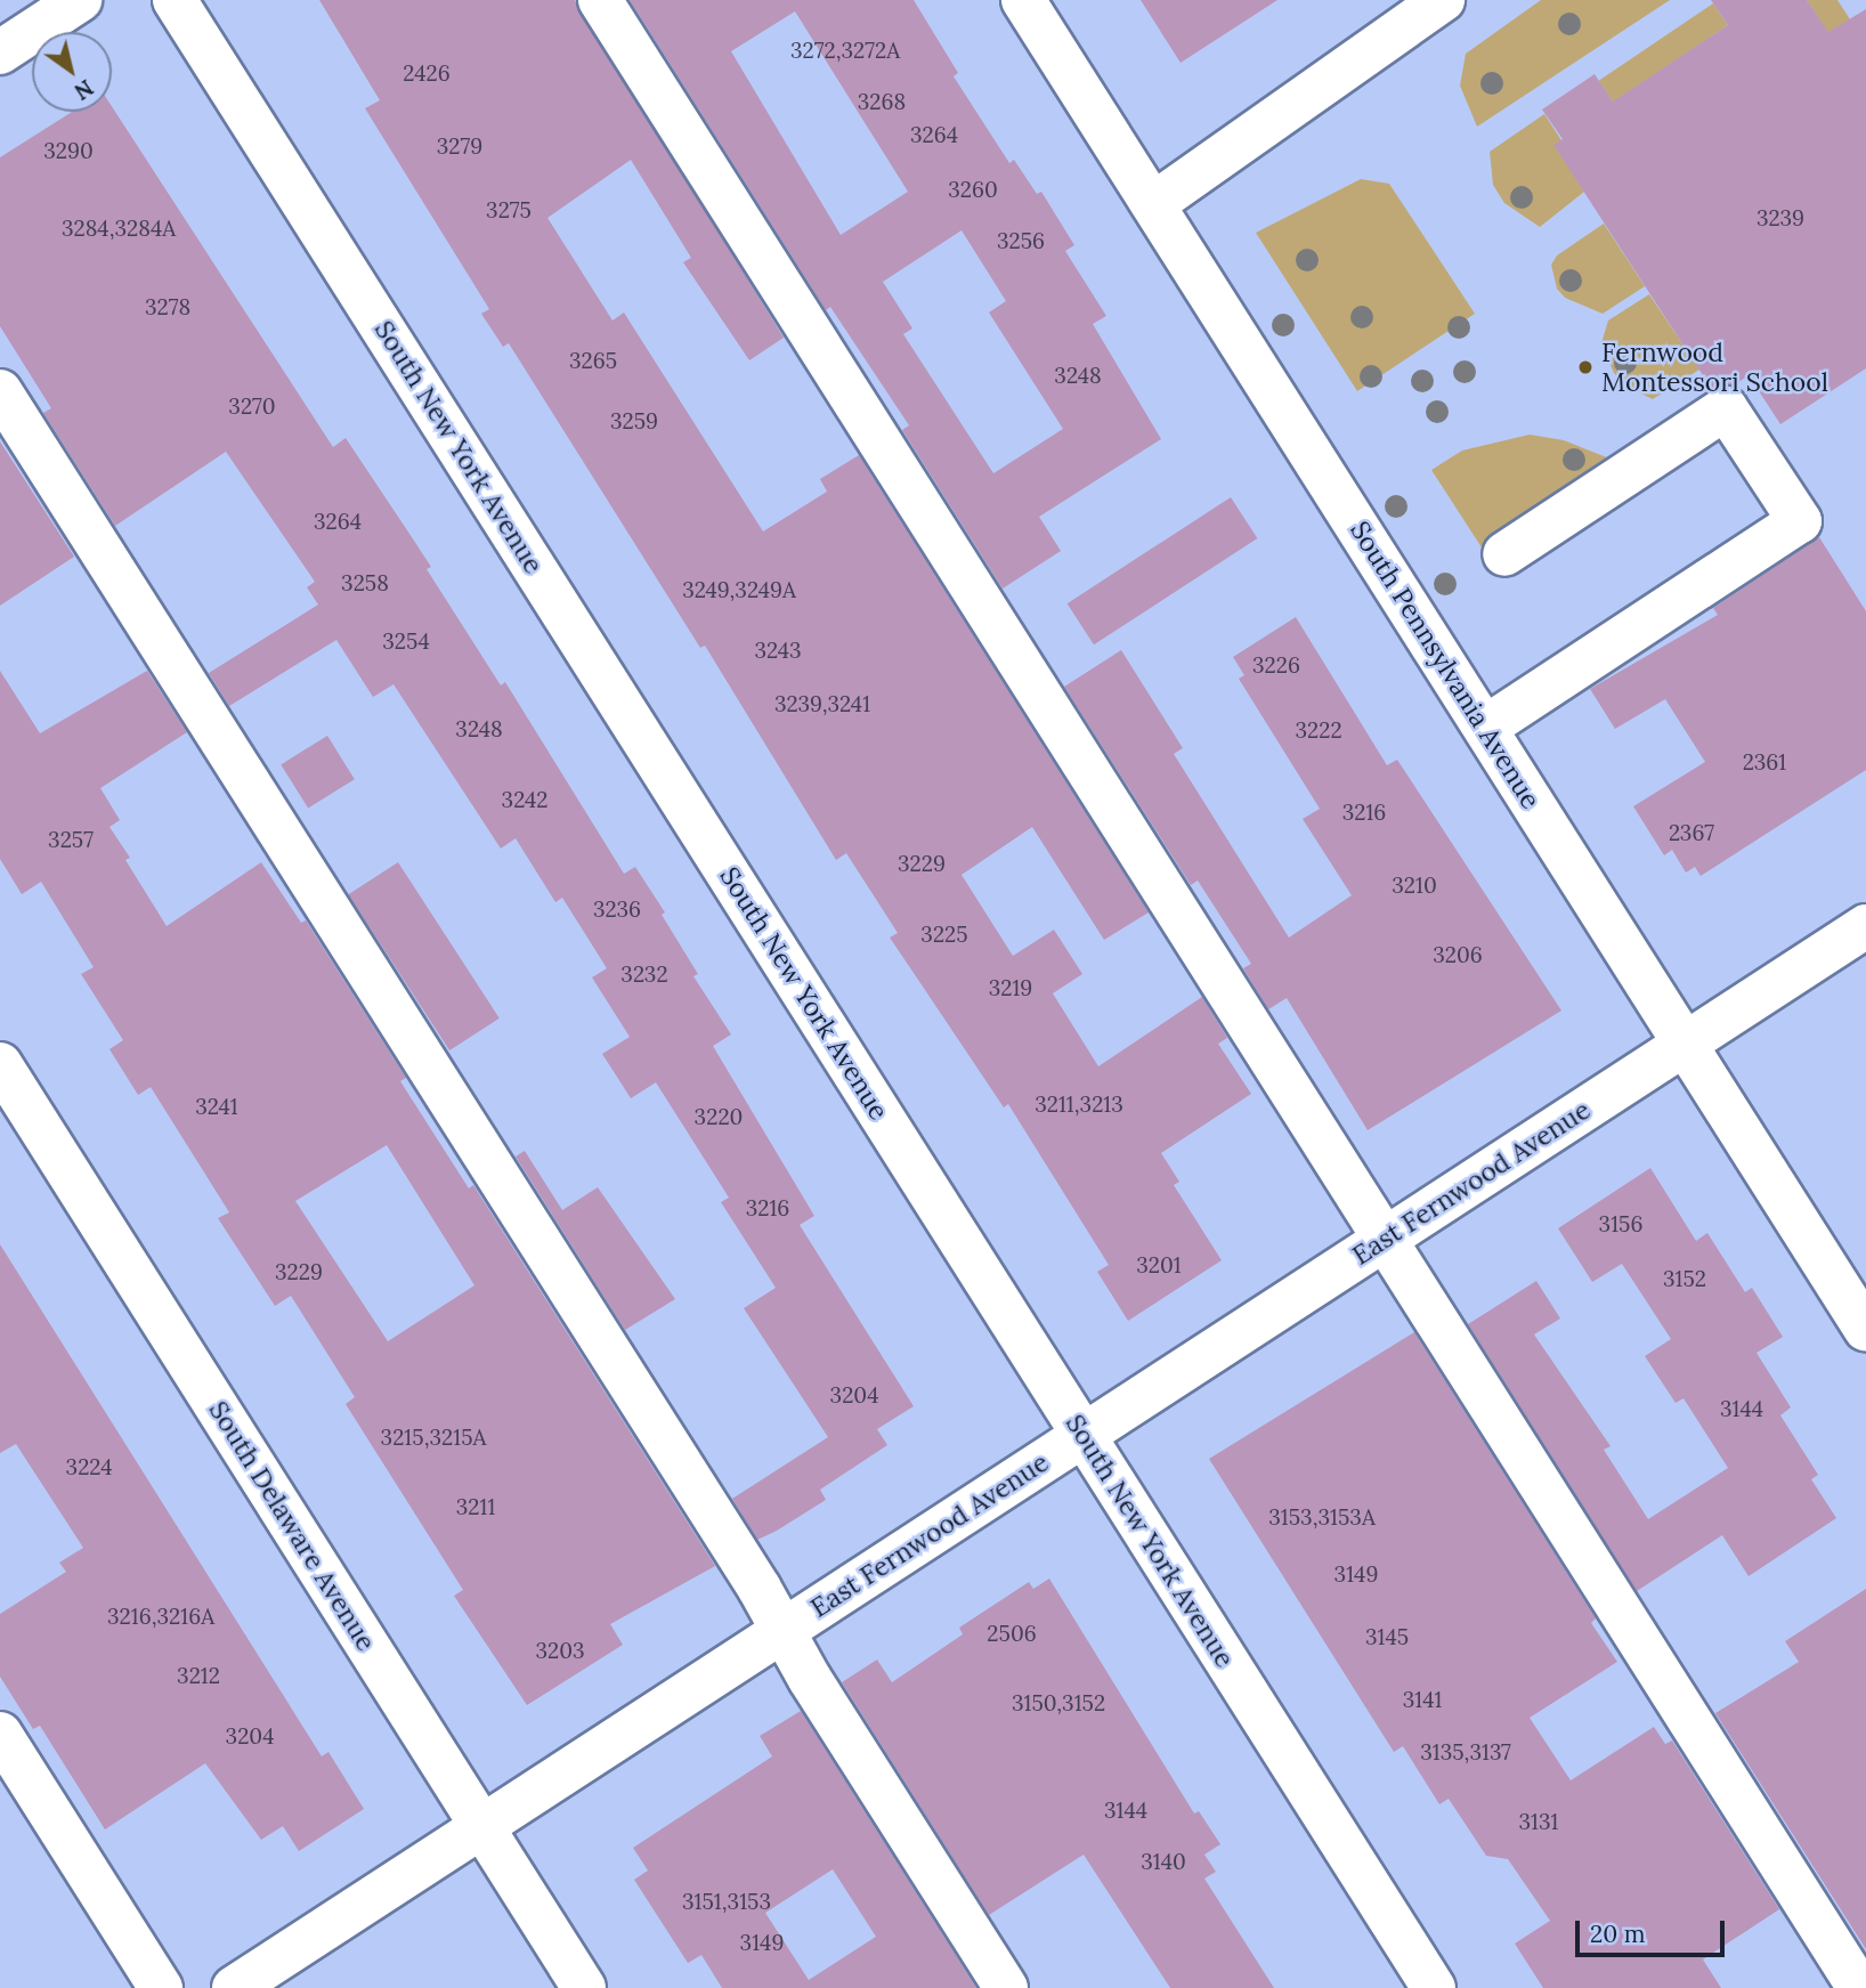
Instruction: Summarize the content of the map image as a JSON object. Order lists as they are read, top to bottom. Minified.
{"streets":{"street":["South New York Avenue","South Pennsylvania Avenue","East Fernwood Avenue","South Delaware Avenue"]},"crossings":[["South New York Avenue","East Fernwood Avenue"],["South Pennsylvania Avenue","East Fernwood Avenue"],["East Fernwood Avenue","South Delaware Avenue"]],"places":["Fernwood Montessori School"],"house_numbers":["3272,3272A","2426","3268","3264","3279","3290","3260","3275","3239","3284,3284A","3256","3278","3265","3248","3270","3259","3264","3258","3249,3249A","3254","3243","3226","3239,3241","3248","3222","2361","3242","3216","2367","3257","3229","3210","3236","3225","3206","3232","3219","3211,3213","3241","3220","3216","3156","3201","3229","3152","3204","3144","3215,3215A","3224","3211","3153,3153A","3149","3216,3216A","2506","3145","3203","3212","3141","3150,3152","3204","3135,3137","3144","3131","3140","3151,3153","3149"],"scale_bar":"20 m","north":"bottom right"}
